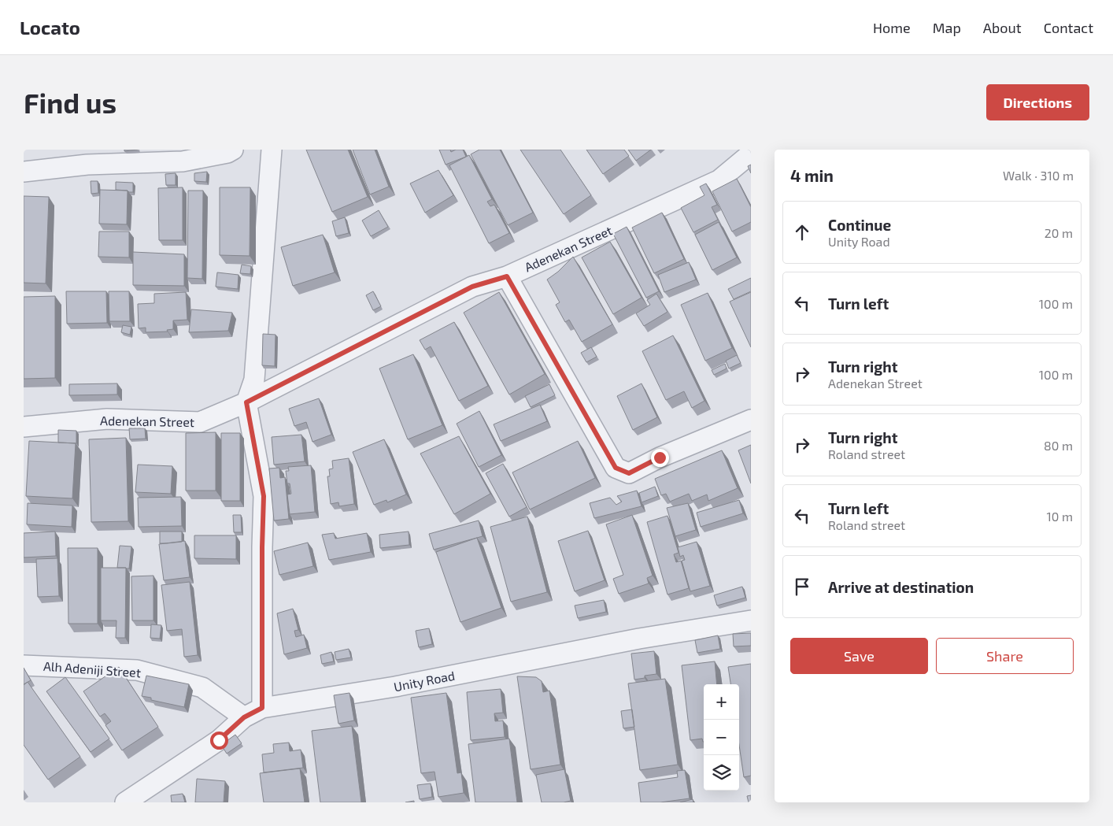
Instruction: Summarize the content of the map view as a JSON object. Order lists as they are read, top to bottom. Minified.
{"streets":{"street":["Adenekan Street","Alh Adeniji Street","Unity Road"]},"crossings":[["Alh Adeniji Street","Unity Road"]],"page":{"header":"Locato","nav":["Home","Map","About","Contact"],"buttons":["Directions",["Save","Share"]],"title":"Find us","heading":["4 min","Walk · 310 m"],"list":[["Continue","Unity Road","20 m"],["Turn left","100 m"],["Turn right","Adenekan Street","100 m"],["Turn right","Roland street","80 m"],["Turn left","Roland street","10 m"],"Arrive at destination"],"map_buttons":["+","−"]}}
